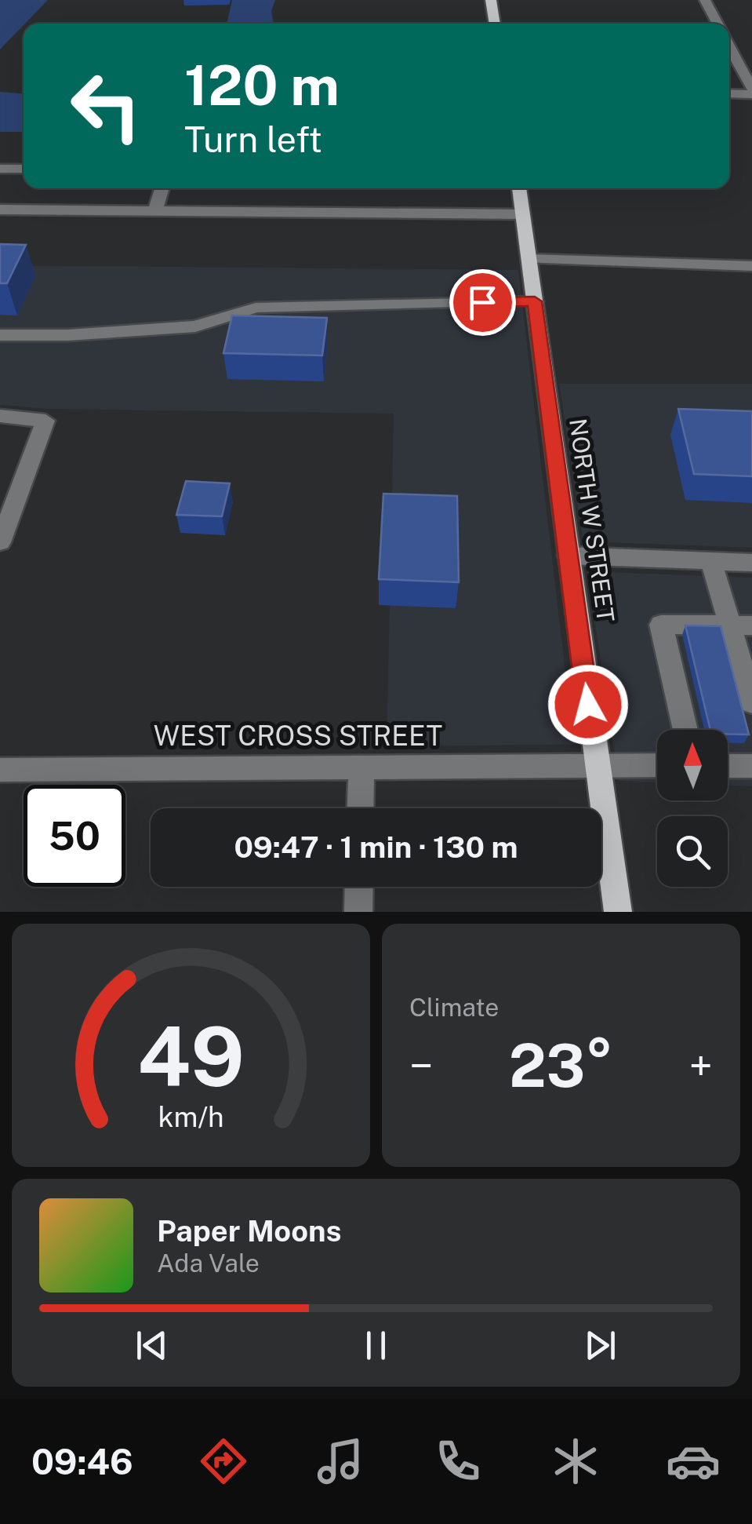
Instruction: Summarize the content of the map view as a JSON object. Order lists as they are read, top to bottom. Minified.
{"streets":{"main road":["NORTH W STREET"],"street":["WEST CROSS STREET"]},"crossings":[["NORTH W STREET","WEST CROSS STREET"]],"north":"top","page":{"turn":["120 m","Turn left"],"limit":"50","trip":"09:47 · 1 min · 130 m","tile":"Climate","heat":["−","23°","+"],"song":["Paper Moons","Ada Vale"],"tabs":"09:46","gauge":["49","km/h"]}}
